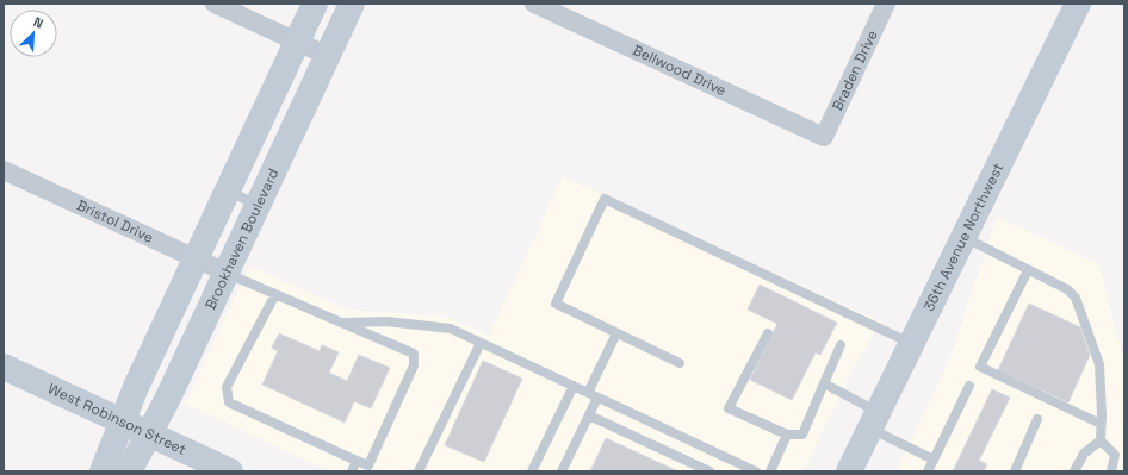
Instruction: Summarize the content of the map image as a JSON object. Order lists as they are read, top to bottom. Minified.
{"streets":{"street":["Bellwood Drive","Braden Drive","Bristol Drive","36th Avenue Northwest","Brookhaven Boulevard","West Robinson Street"]},"crossings":[["Bellwood Drive","Braden Drive"],["Bristol Drive","Brookhaven Boulevard"],["Brookhaven Boulevard","West Robinson Street"]],"north":"top right"}
